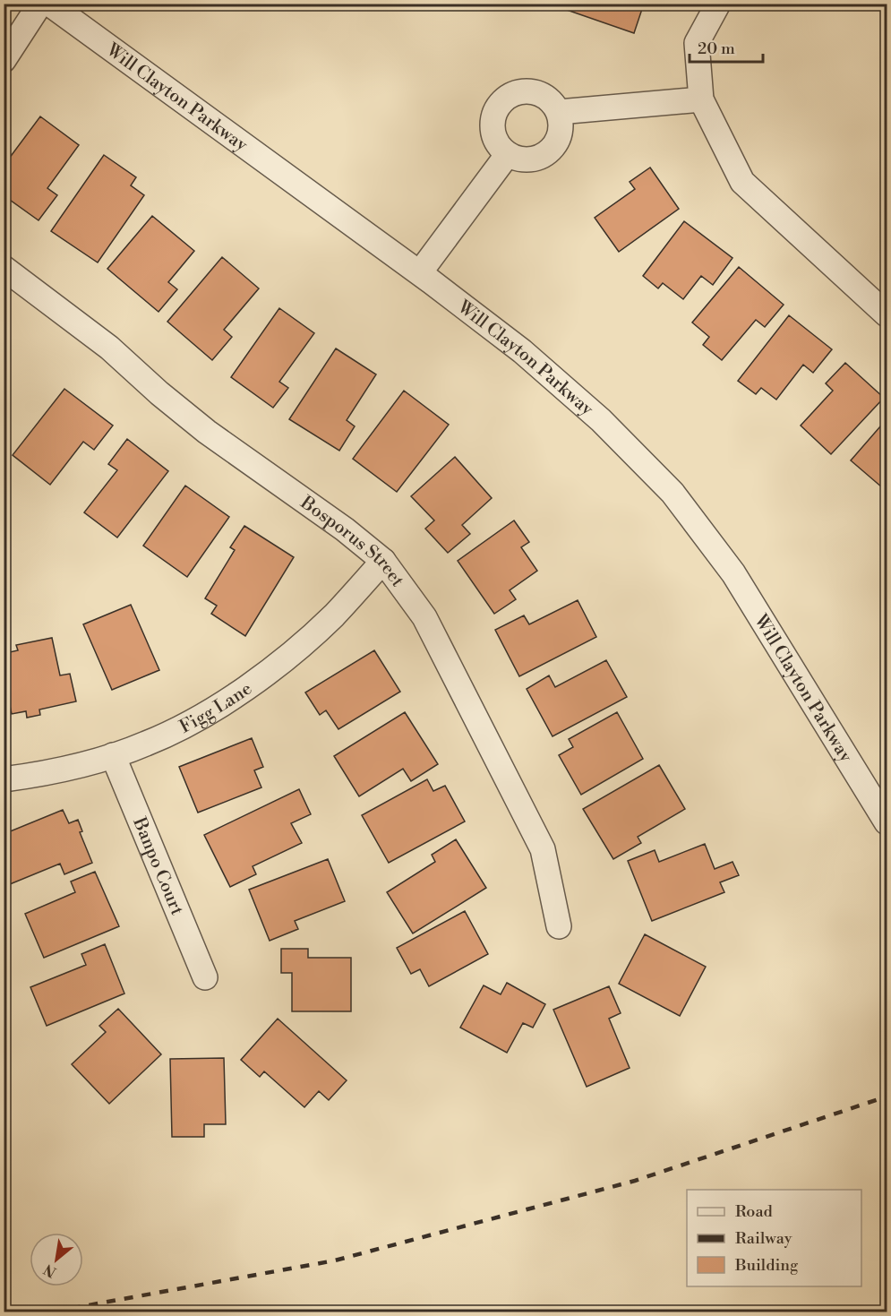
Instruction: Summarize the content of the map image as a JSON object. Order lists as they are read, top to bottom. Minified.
{"streets":{"street":["Will Clayton Parkway","Bosporus Street","Figg Lane","Banpo Court"]},"crossings":[["Bosporus Street","Figg Lane"],["Figg Lane","Banpo Court"]],"legend":["Road","Railway","Building"],"scale_bar":"20 m","north":"bottom left"}
